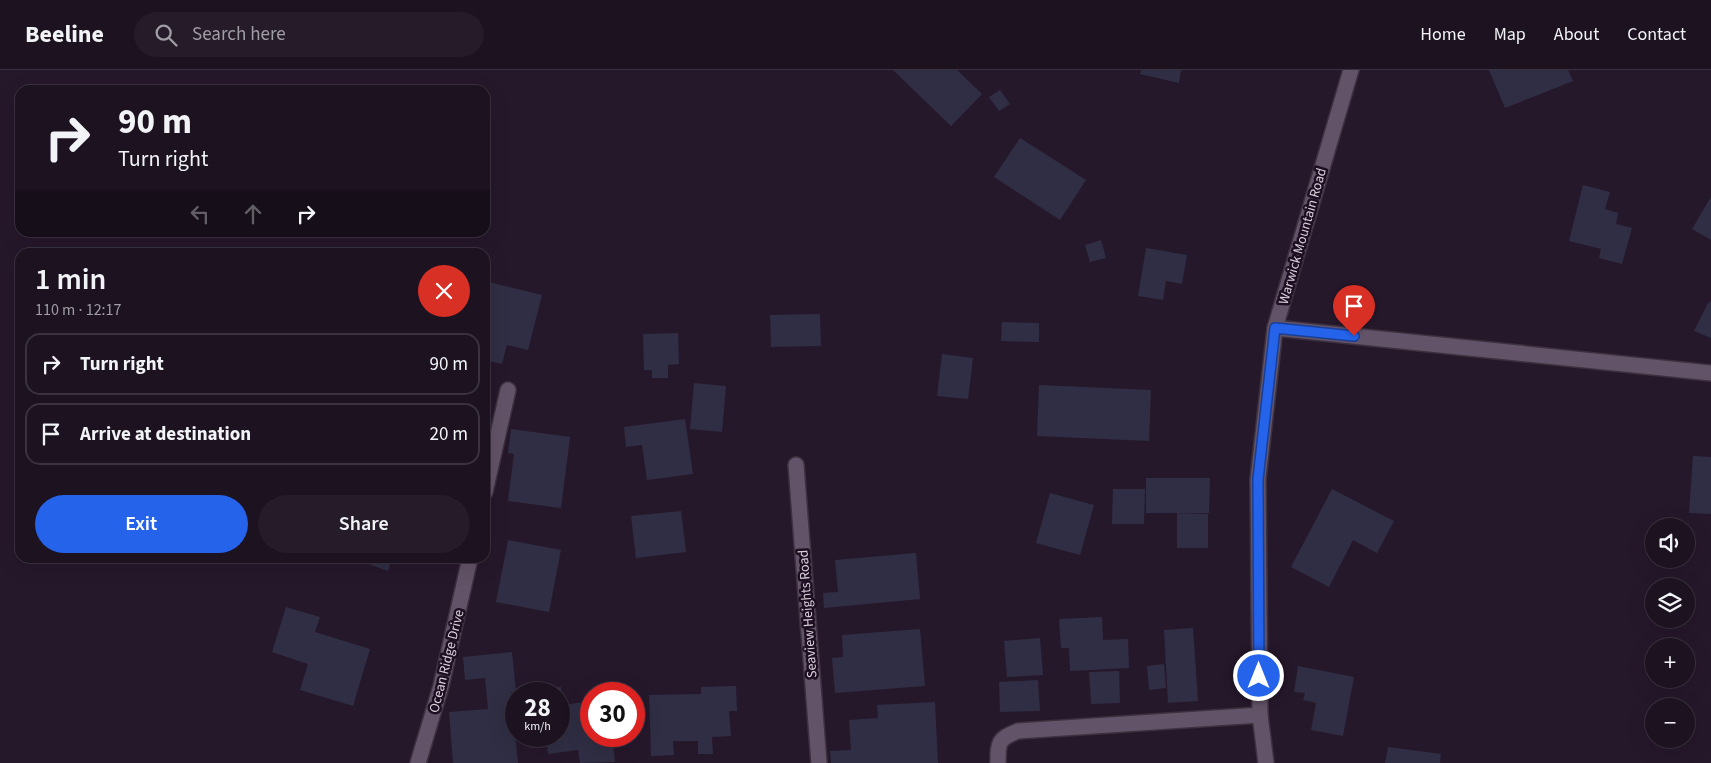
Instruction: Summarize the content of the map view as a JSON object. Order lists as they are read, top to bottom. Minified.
{"streets":{"street":["Warwick Mountain Road","Seaview Heights Road","Ocean Ridge Drive"]},"page":{"header":"Beeline","search":"Search here","nav":["Home","Map","About","Contact"],"turn":["90 m","Turn right"],"heading":["1 min","110 m · 12:17"],"list":[{"name":"Turn right","value":"90 m"},{"name":"Arrive at destination","value":"20 m"}],"buttons":["Exit","Share"],"map_buttons":["+","−"],"speed":"28 km/h","limit":"30"}}
